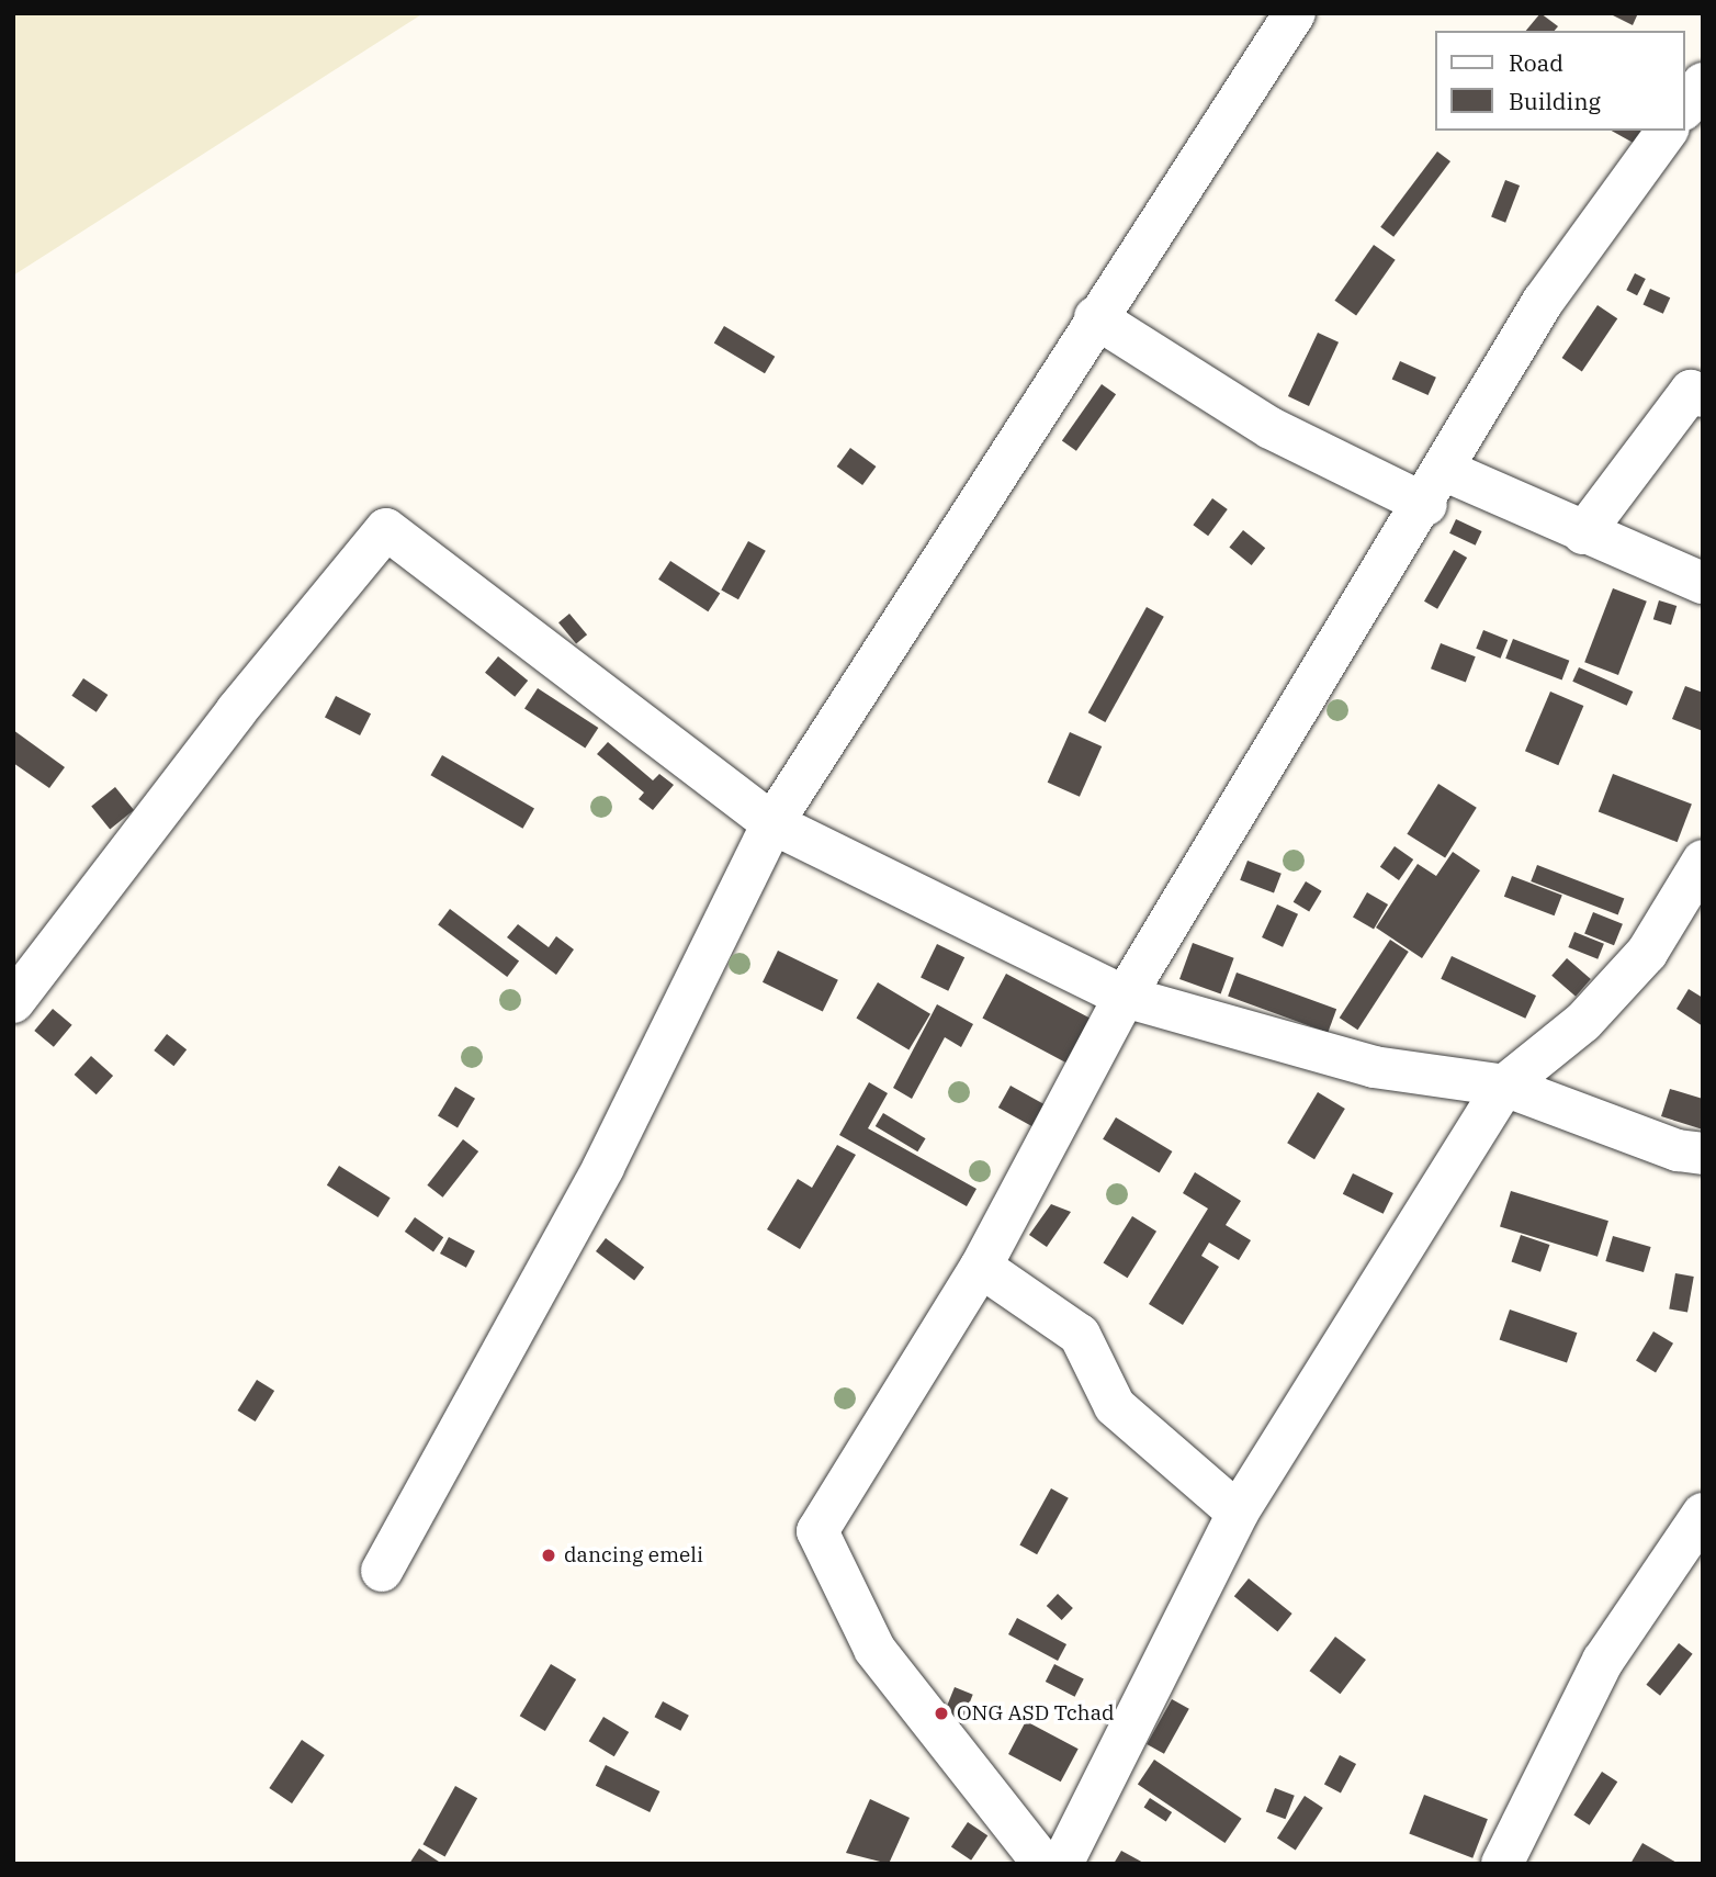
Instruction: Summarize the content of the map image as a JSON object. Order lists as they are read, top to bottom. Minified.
{"places":["dancing emeli","ONG ASD Tchad"],"legend":["Road","Building"]}
